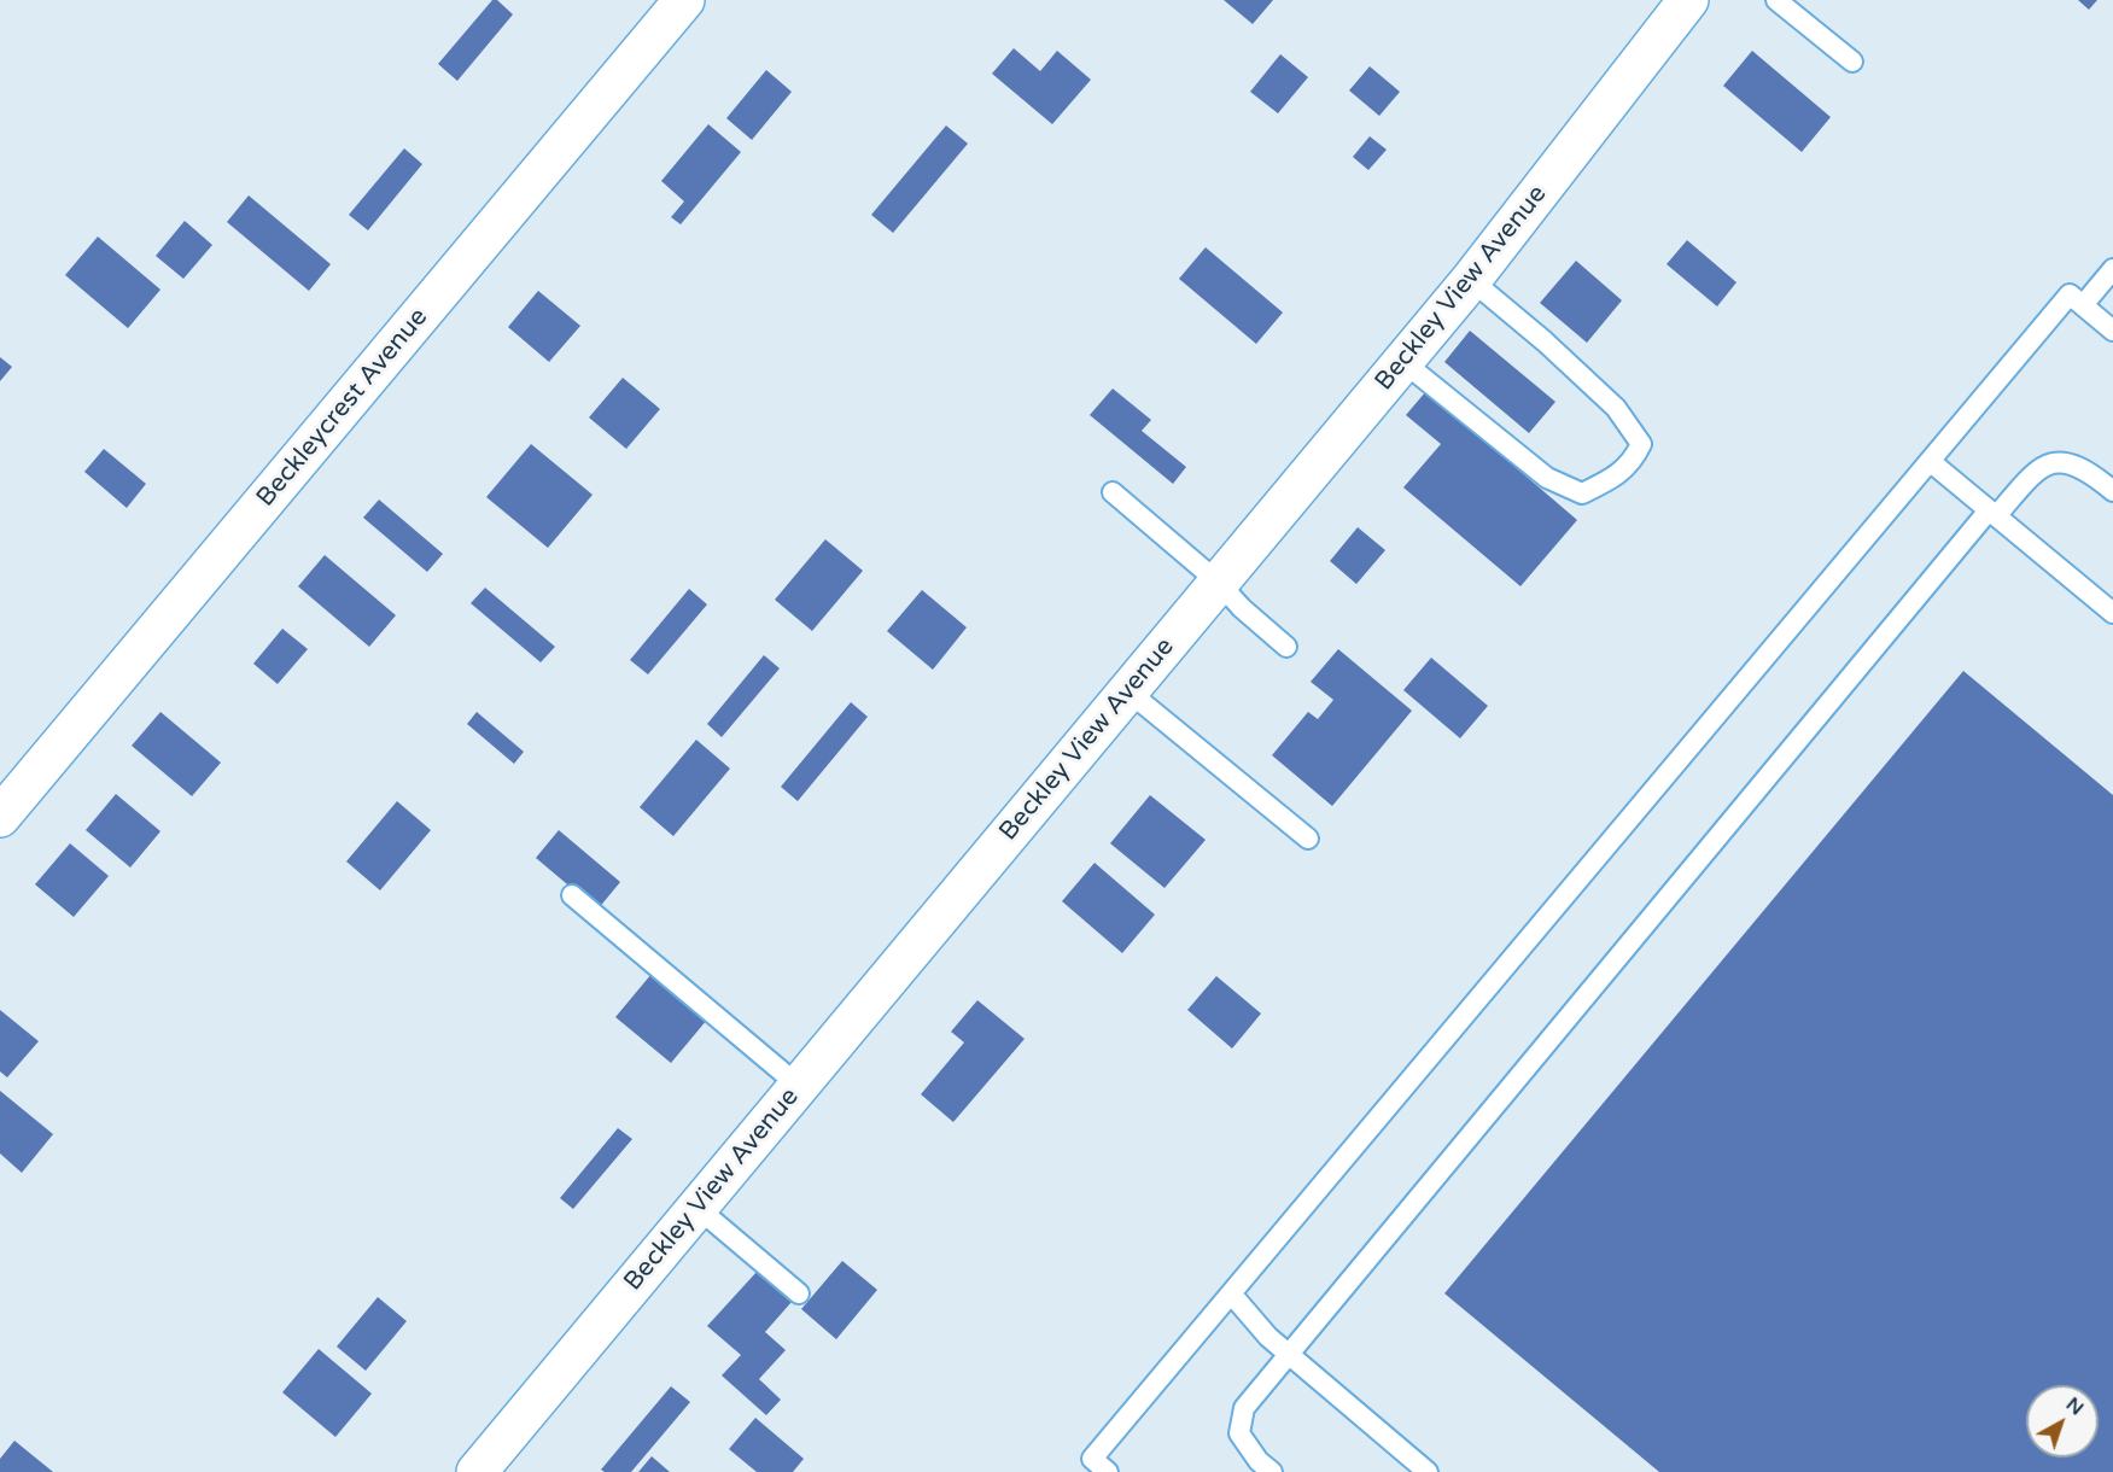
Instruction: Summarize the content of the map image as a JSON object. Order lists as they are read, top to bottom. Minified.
{"streets":{"street":["Beckley View Avenue","Beckleycrest Avenue"]},"north":"top right"}
